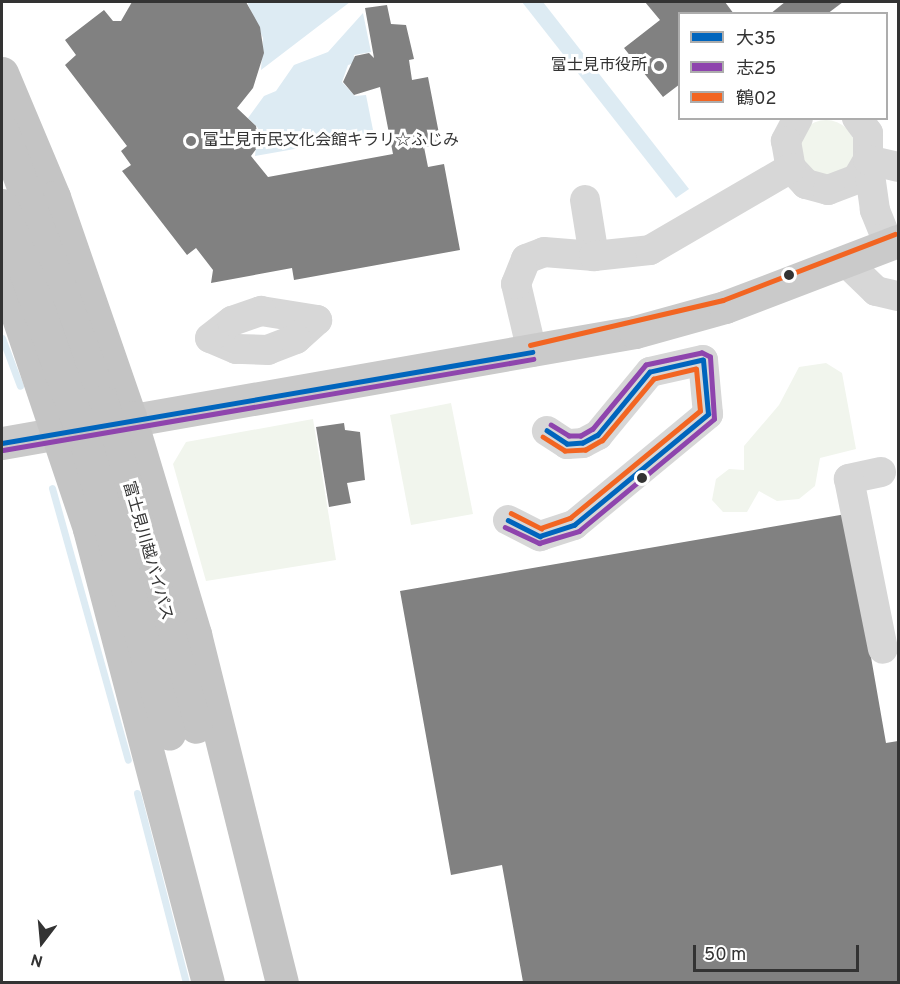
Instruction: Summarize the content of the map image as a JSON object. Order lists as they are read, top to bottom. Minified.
{"streets":{"highway":["富士見川越バイパス"]},"places":["富士見市役所","富士見市民文化会館キラリ☆ふじみ"],"lines":["transit line 鶴02","transit line 大35","transit line 志25"],"legend":["大35","志25","鶴02"],"scale_bar":"50 m","north":"bottom"}
